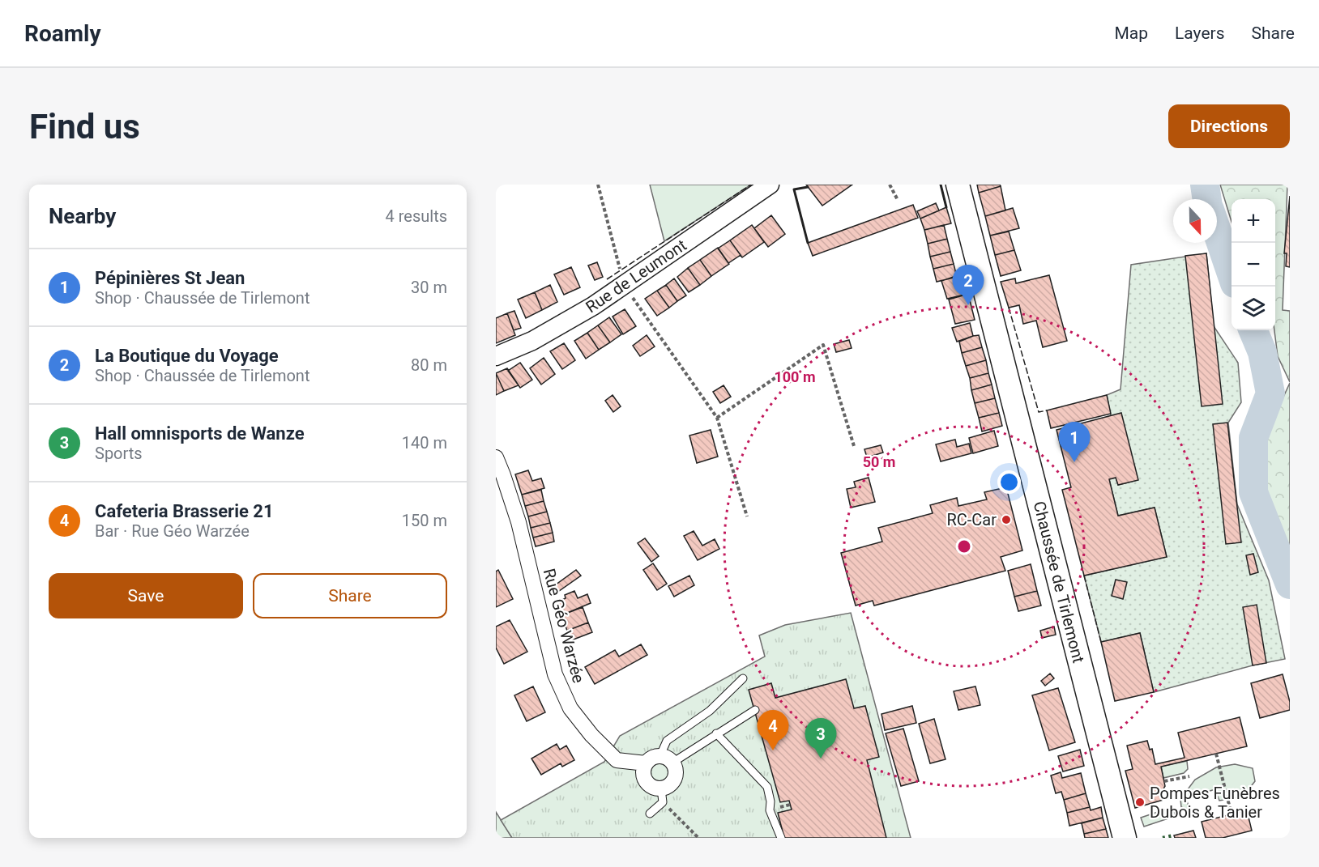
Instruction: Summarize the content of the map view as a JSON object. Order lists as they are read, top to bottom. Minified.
{"streets":{"main road":["Chaussée de Tirlemont"],"street":["Rue de Leumont","Rue Géo Warzée"]},"places":["RC-Car","Pompes Funèbres Dubois & Tanier"],"north":"bottom","page":{"header":"Roamly","nav":["Map","Layers","Share"],"buttons":["Directions",["Save","Share"]],"title":"Find us","heading":["Nearby","4 results"],"map_buttons":["+","−"],"list":[{"mark":"1","name":"Pépinières St Jean","note":"Shop · Chaussée de Tirlemont","value":"30 m"},{"mark":"2","name":"La Boutique du Voyage","note":"Shop · Chaussée de Tirlemont","value":"80 m"},{"mark":"3","name":"Hall omnisports de Wanze","note":"Sports","value":"140 m"},{"mark":"4","name":"Cafeteria Brasserie 21","note":"Bar · Rue Géo Warzée","value":"150 m"}],"pins":["2","1","4","3"]},"rings":["100 m","50 m"]}
